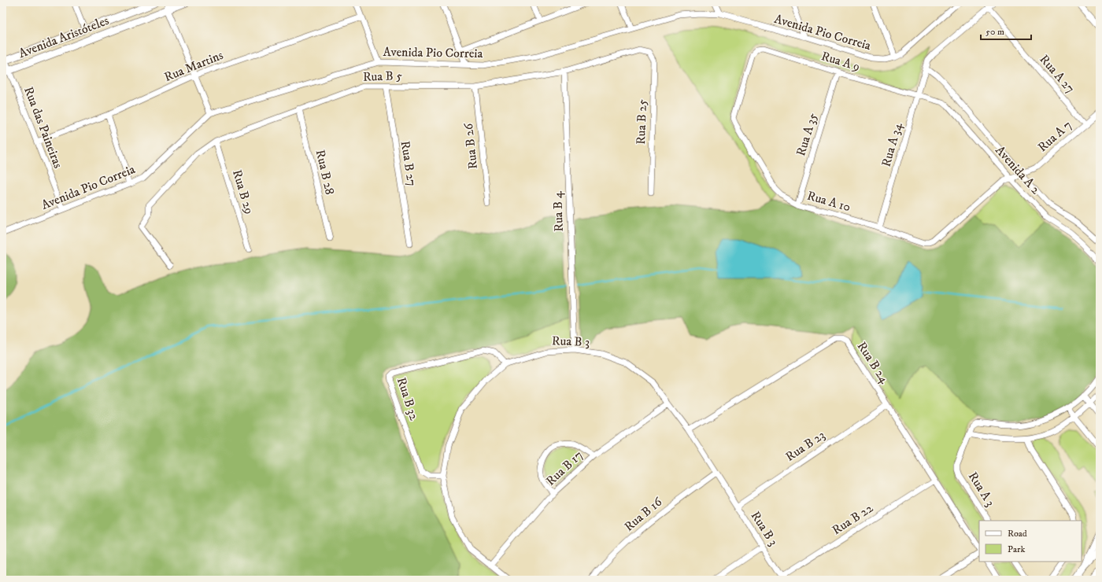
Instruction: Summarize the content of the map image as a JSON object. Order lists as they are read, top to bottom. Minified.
{"streets":{"street":["Avenida Pio Correia","Avenida Aristóteles","Rua A 9","Rua Martins","Rua A 27","Rua B 5","Rua B 25","Rua das Paineiras","Rua A 35","Rua A 7","Rua A 34","Rua B 26","Rua B 27","Avenida A 2","Rua B 28","Rua B 29","Rua A 10","Rua B 4","Rua B 3","Rua B 24","Rua B 32","Rua B 23","Rua B 17","Rua A 3","Rua B 16","Rua B 22"]},"crossings":[["Avenida Pio Correia","Rua das Paineiras"],["Avenida Aristóteles","Rua das Paineiras"],["Rua A 9","Rua A 35"],["Rua A 9","Rua A 34"],["Rua A 9","Avenida A 2"],["Rua A 9","Rua A 10"],["Rua Martins","Rua das Paineiras"],["Rua A 27","Rua A 7"],["Rua A 27","Rua A 34"],["Rua B 5","Rua B 25"],["Rua B 5","Rua B 26"],["Rua B 5","Rua B 27"],["Rua B 5","Rua B 28"],["Rua B 5","Rua B 29"],["Rua B 5","Rua B 4"],["Rua A 35","Rua A 10"],["Rua A 7","Avenida A 2"],["Rua A 7","Rua A 10"],["Rua A 34","Avenida A 2"],["Rua A 34","Rua A 10"],["Avenida A 2","Rua A 10"],["Rua B 4","Rua B 3"],["Rua B 3","Rua B 24"],["Rua B 3","Rua B 32"],["Rua B 3","Rua B 23"],["Rua B 3","Rua B 17"],["Rua B 3","Rua B 16"],["Rua B 3","Rua B 22"],["Rua B 24","Rua B 23"],["Rua B 24","Rua B 22"]],"legend":["Road","Park"],"scale_bar":"50 m"}
